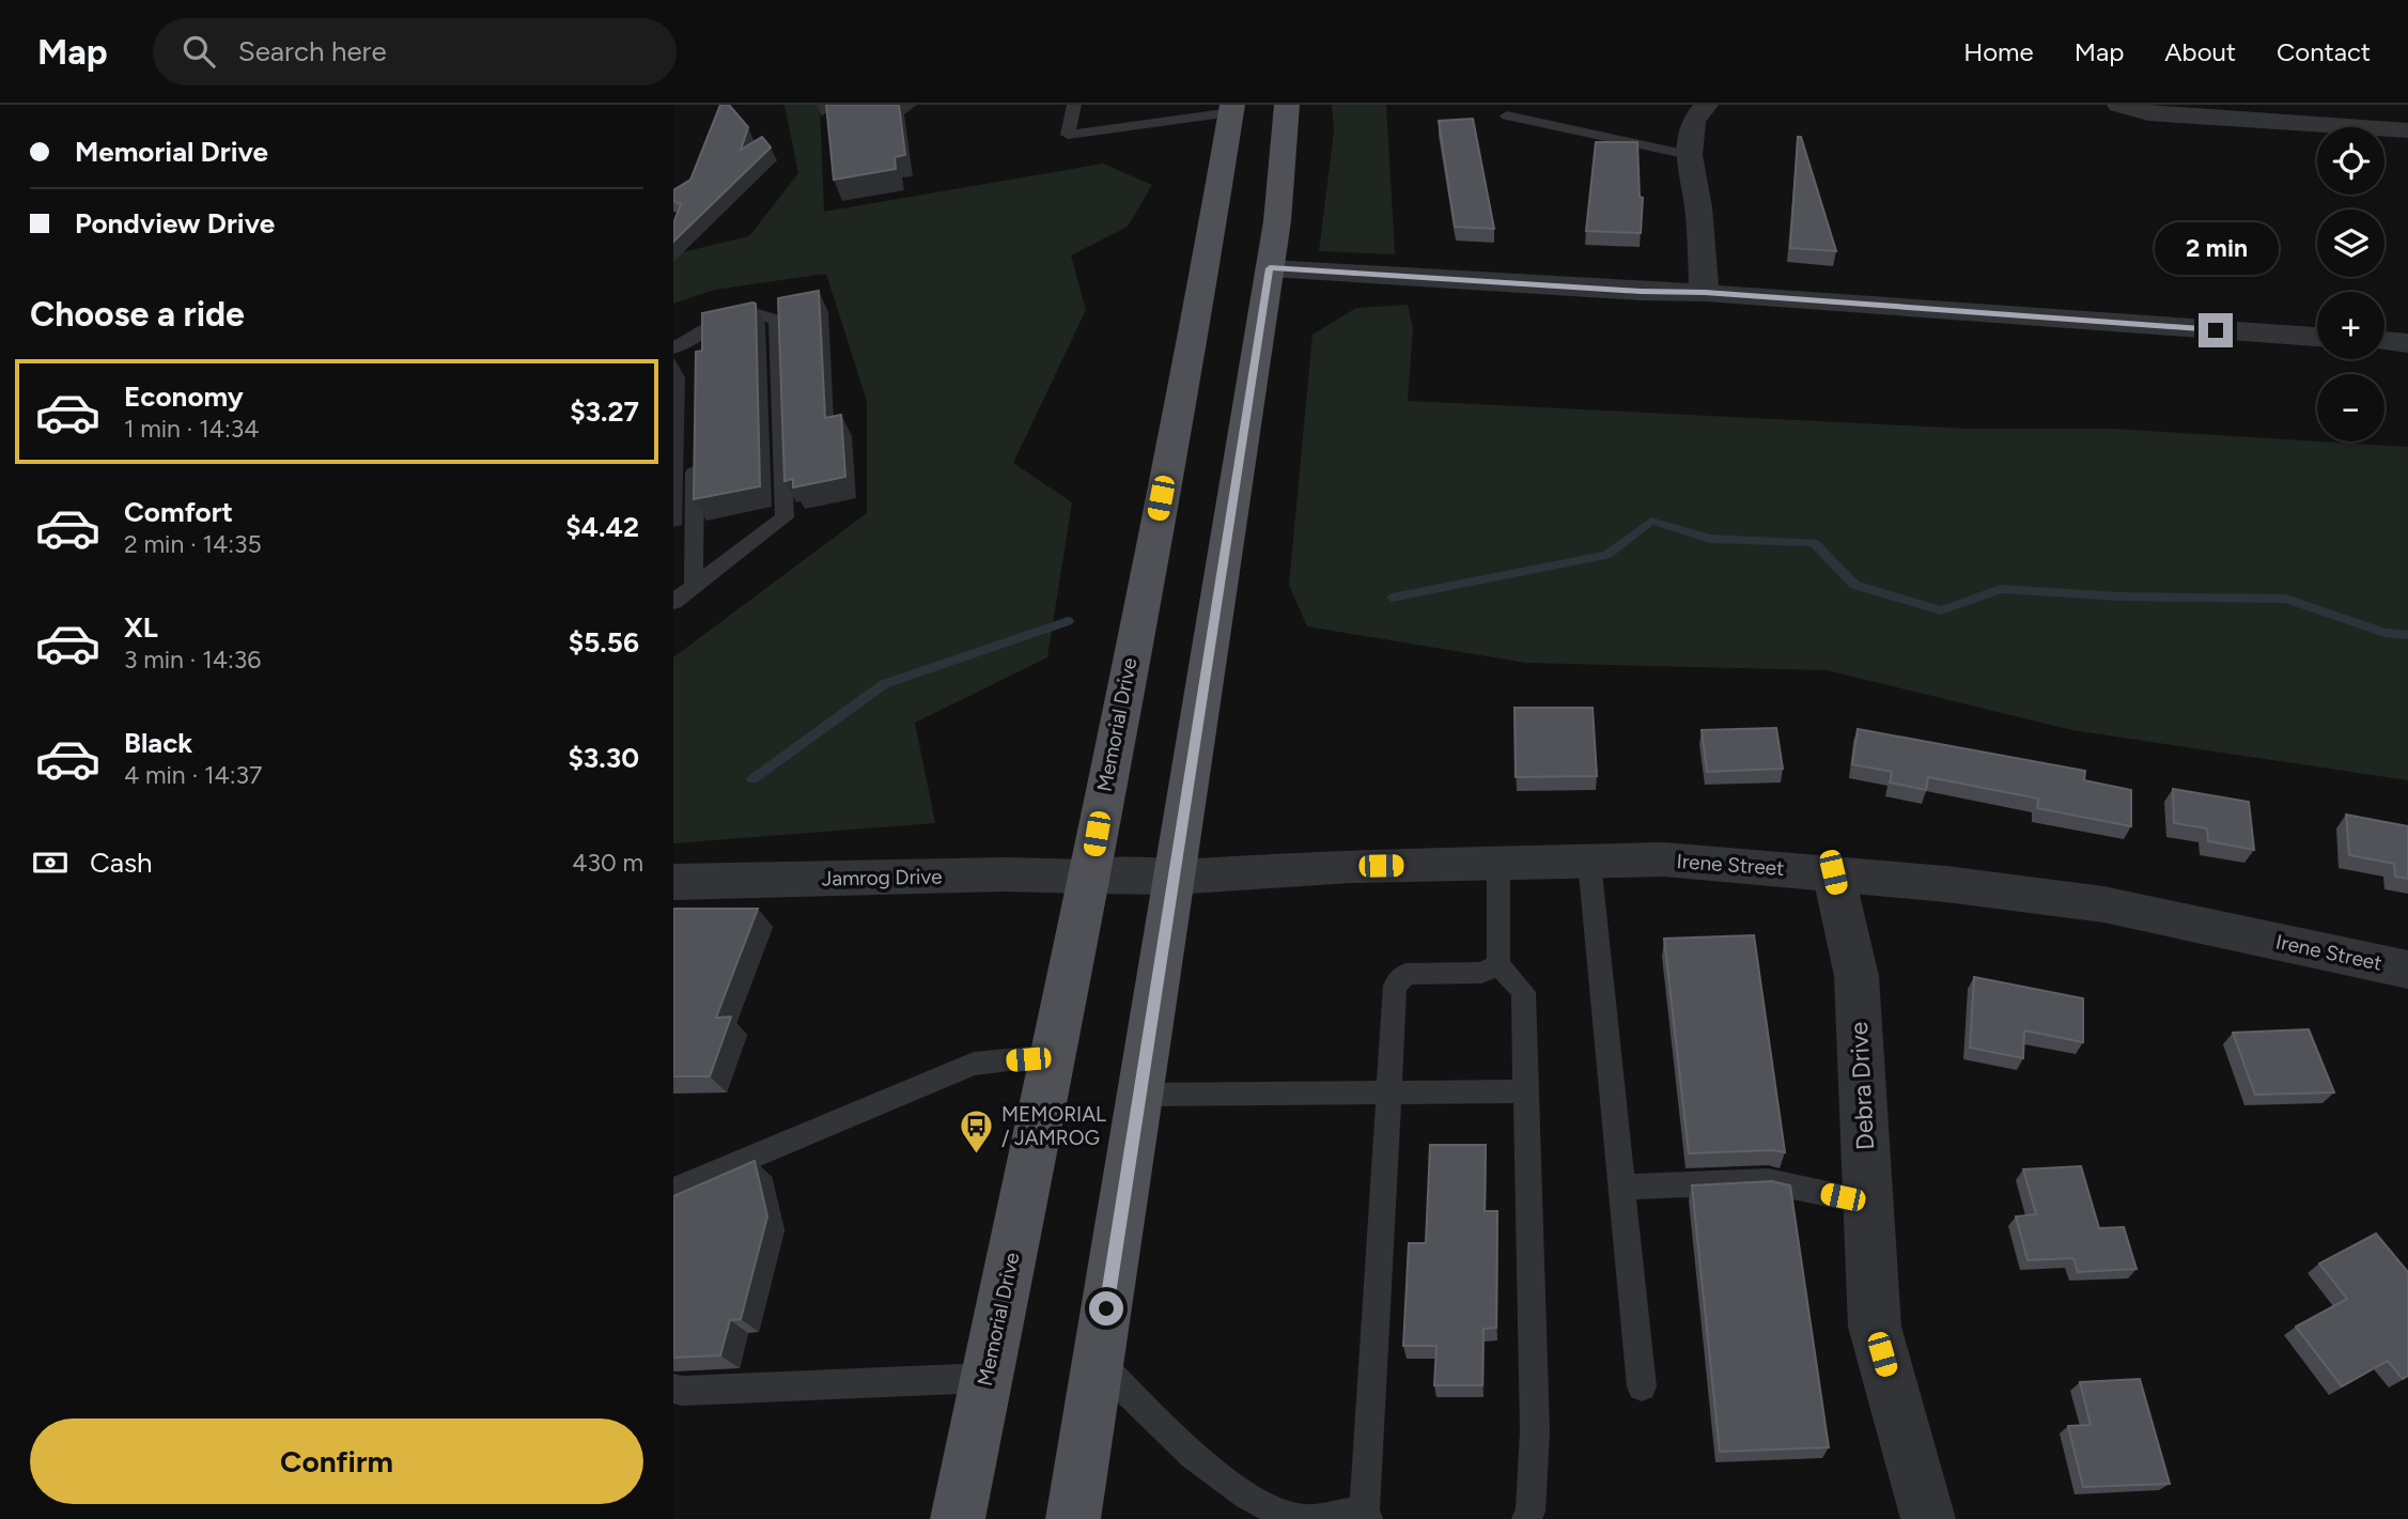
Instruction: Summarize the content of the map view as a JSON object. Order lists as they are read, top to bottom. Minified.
{"streets":{"main road":["Memorial Drive"],"street":["Irene Street","Jamrog Drive","Debra Drive"]},"crossings":[["Memorial Drive","Irene Street"],["Memorial Drive","Jamrog Drive"],["Irene Street","Jamrog Drive"],["Irene Street","Debra Drive"]],"places":{"bus stop":["MEMORIAL / JAMROG"]},"page":{"header":"Map","search":"Search here","nav":["Home","Map","About","Contact"],"banner":["Memorial Drive","Pondview Drive"],"map_buttons":["+","−"],"bubble":"2 min","heading":"Choose a ride","list":[{"name":"Economy","note":"1 min · 14:34","value":"$3.27"},{"name":"Comfort","note":"2 min · 14:35","value":"$4.42"},{"name":"XL","note":"3 min · 14:36","value":"$5.56"},{"name":"Black","note":"4 min · 14:37","value":"$3.30"}],"pay":["Cash","430 m"],"buttons":"Confirm"}}
